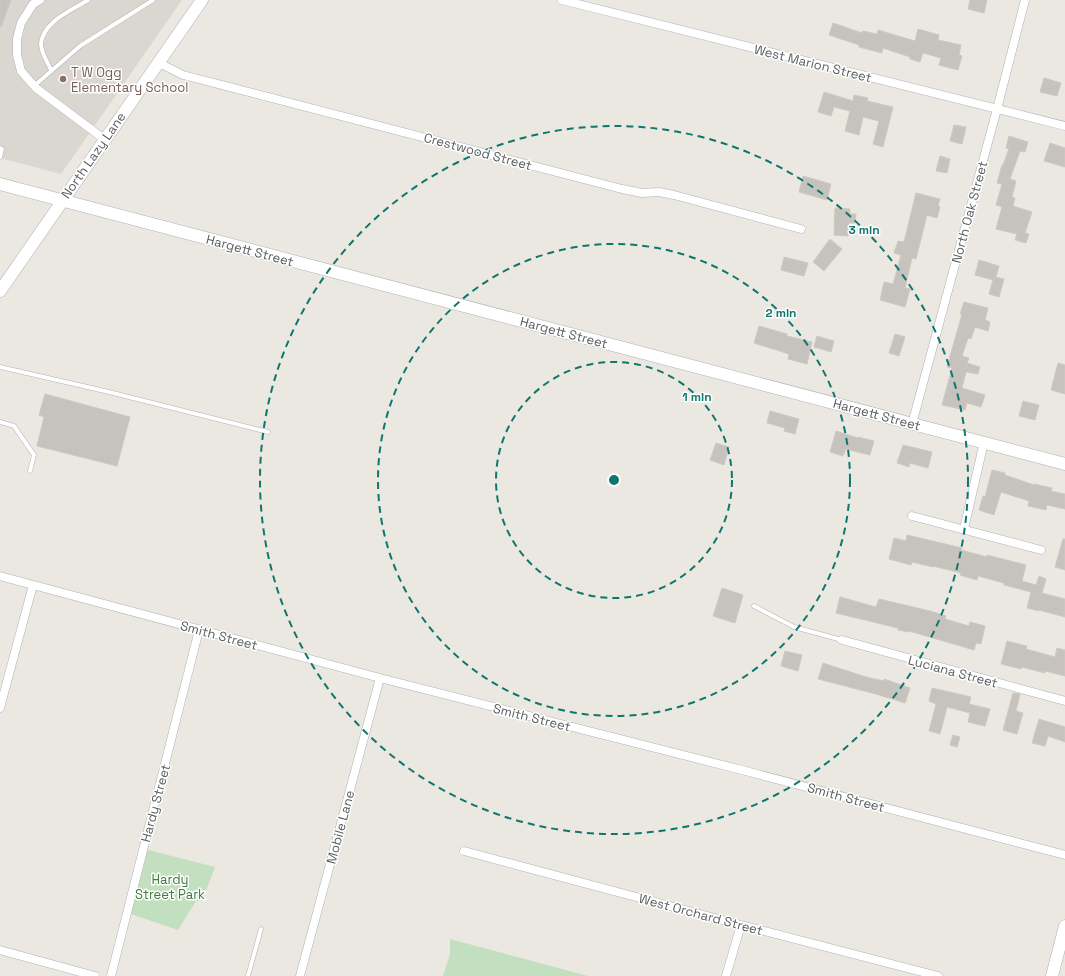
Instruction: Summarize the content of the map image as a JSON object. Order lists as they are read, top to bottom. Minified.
{"streets":{"street":["West Marion Street","Crestwood Street","North Lazy Lane","North Oak Street","Hargett Street","Smith Street","Luciana Street","Hardy Street","Mobile Lane","West Orchard Street"]},"crossings":[["West Marion Street","North Oak Street"],["Crestwood Street","North Lazy Lane"],["North Lazy Lane","Hargett Street"],["North Oak Street","Hargett Street"],["Smith Street","Hardy Street"],["Smith Street","Mobile Lane"]],"parks":["Hardy Street Park"],"places":["T W Ogg Elementary School"],"rings":["3 min","2 min","1 min"]}
